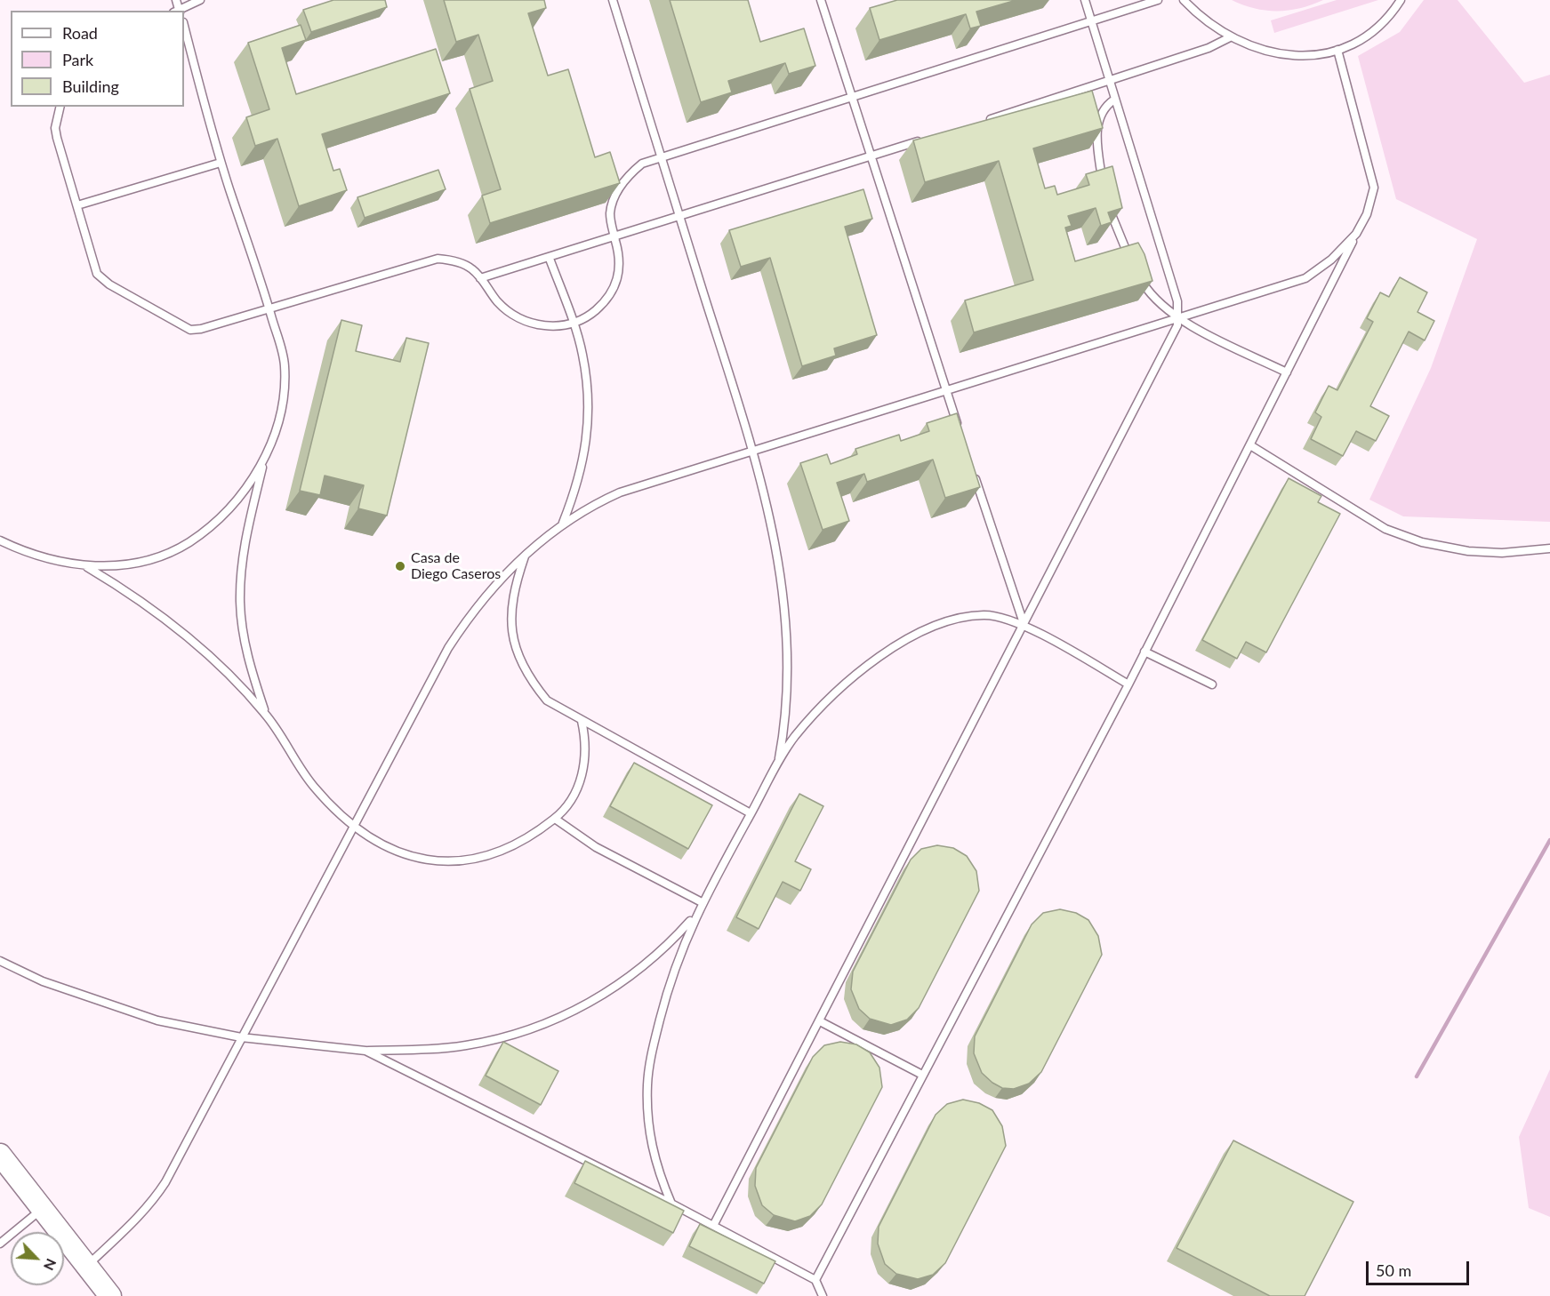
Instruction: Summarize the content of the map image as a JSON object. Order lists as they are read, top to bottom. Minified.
{"places":["Casa de Diego Caseros"],"legend":["Road","Park","Building"],"scale_bar":"50 m","north":"bottom right"}
